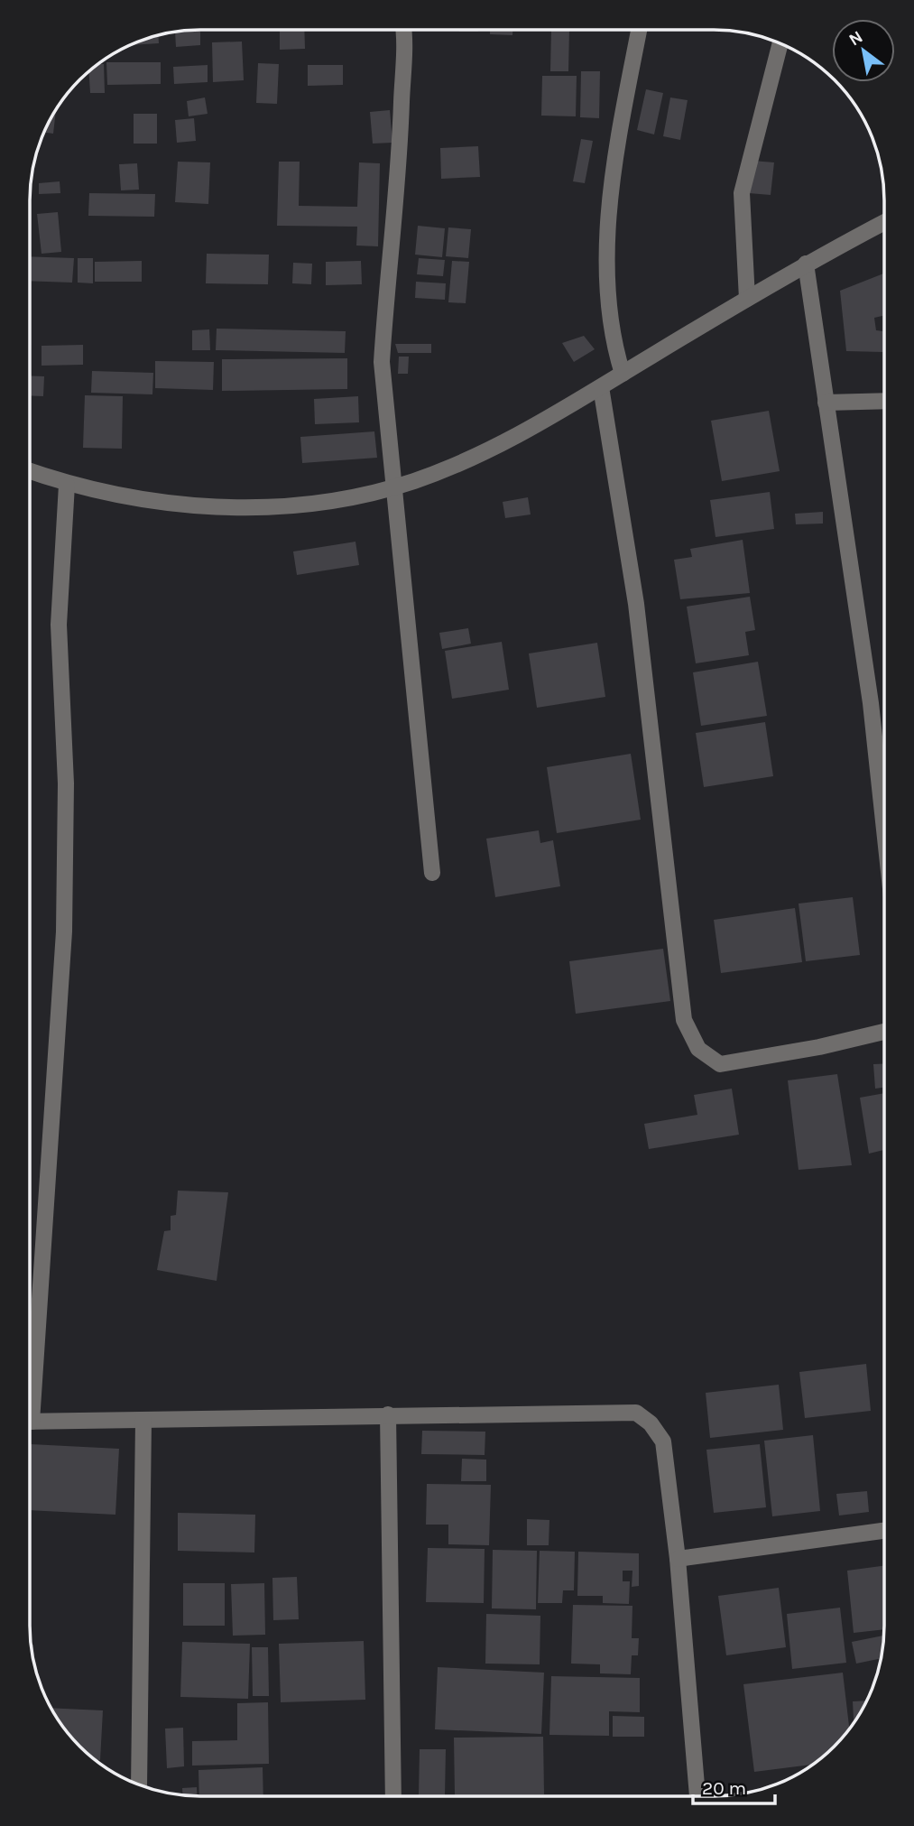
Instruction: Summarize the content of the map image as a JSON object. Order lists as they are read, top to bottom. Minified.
{"scale_bar":"20 m","north":"top left"}
